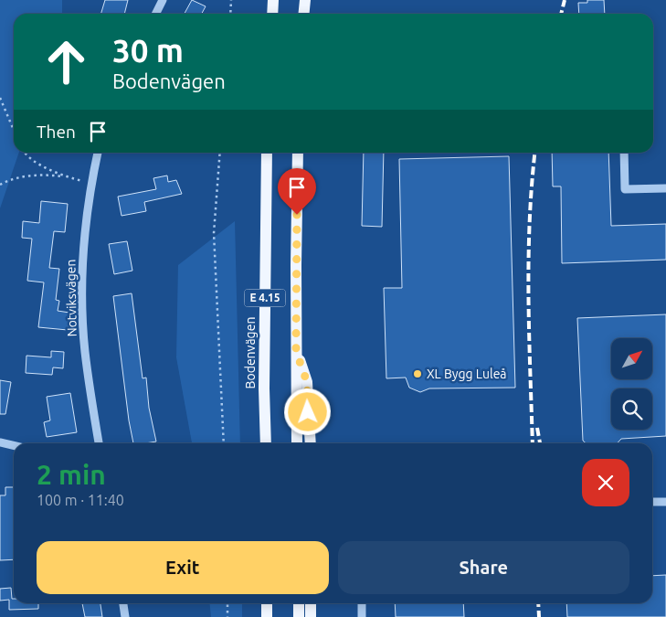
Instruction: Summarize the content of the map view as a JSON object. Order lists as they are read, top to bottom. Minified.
{"streets":{"main road":["E 4.15","Bodenvägen"],"street":["Notviksvägen"]},"places":["XL Bygg Luleå"],"north":"top right","page":{"turn":["30 m","Bodenvägen"],"then":"Then","heading":["2 min","100 m · 11:40"],"buttons":["Exit","Share"]}}
